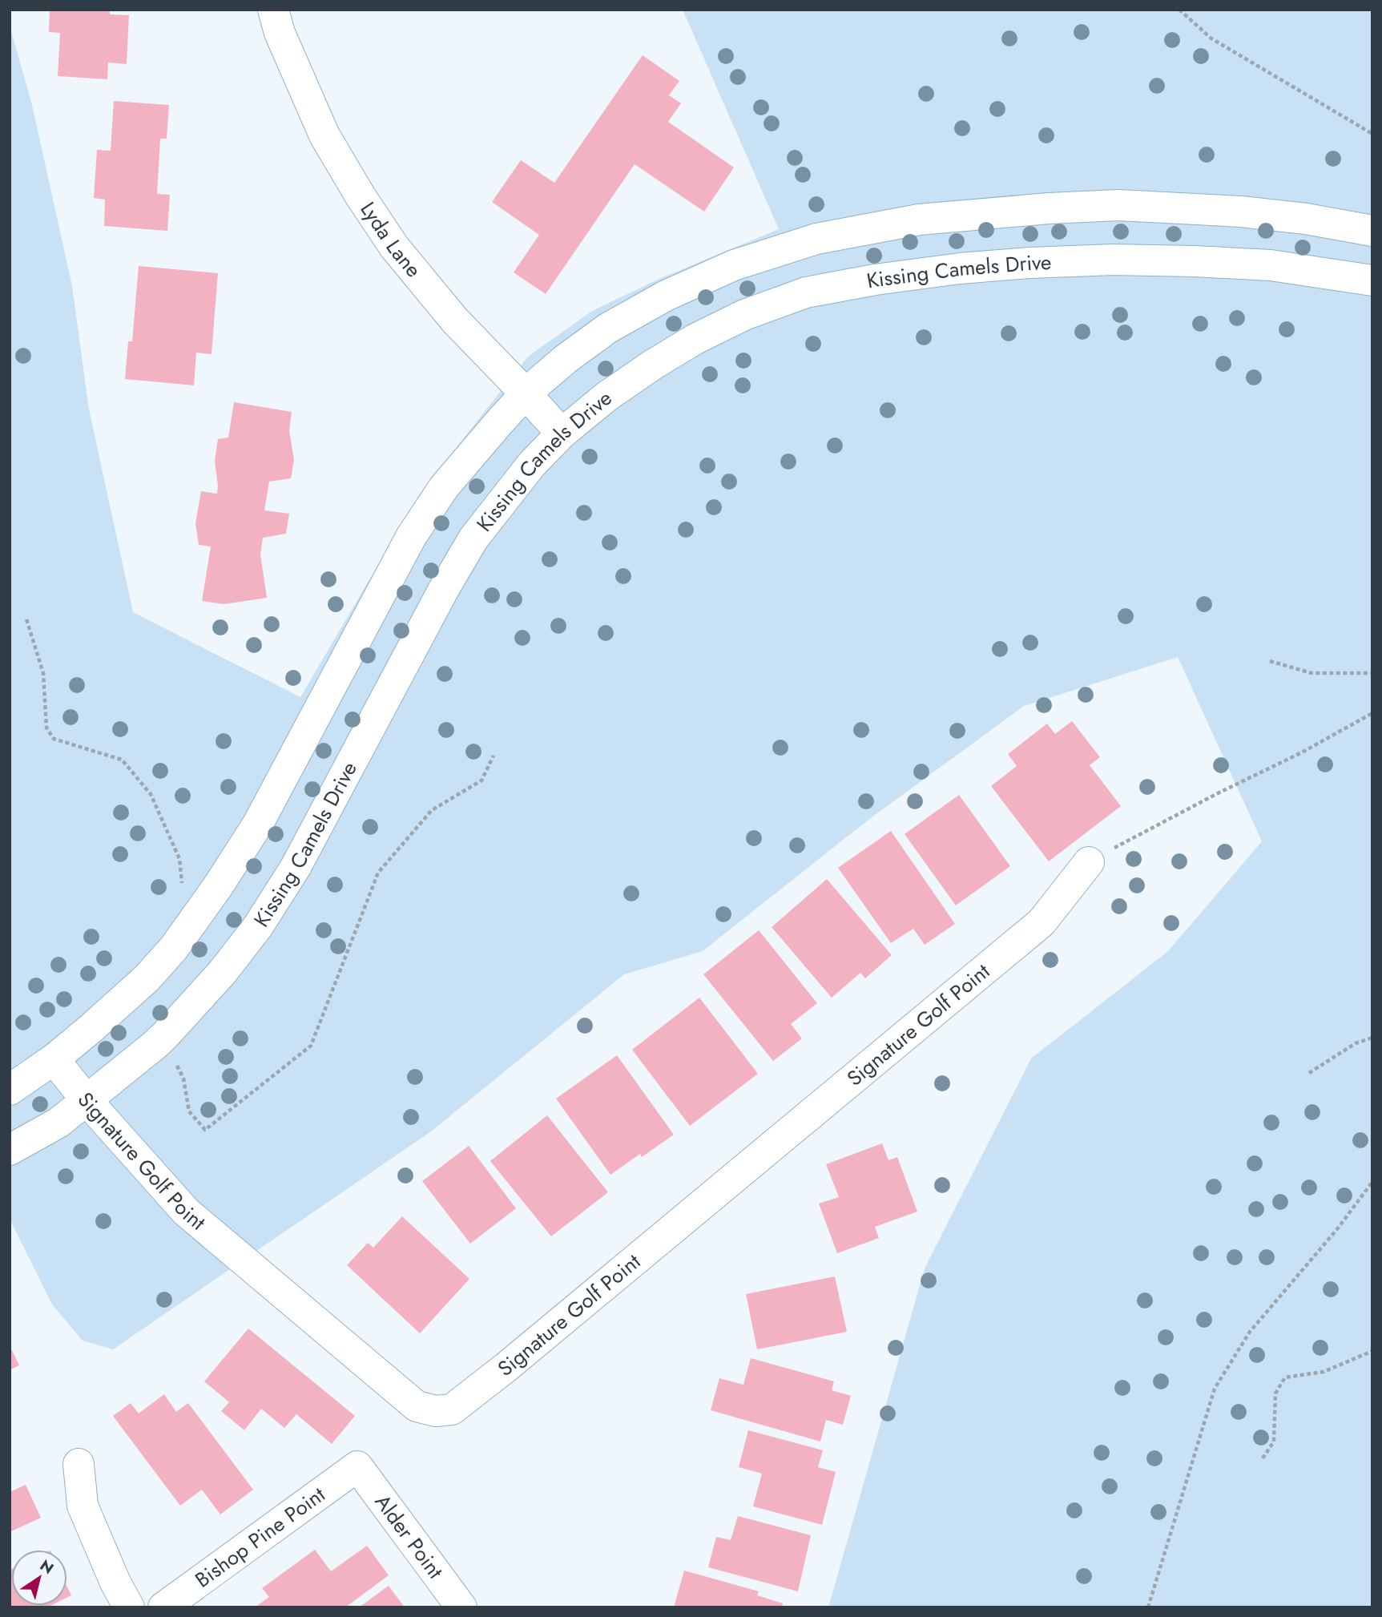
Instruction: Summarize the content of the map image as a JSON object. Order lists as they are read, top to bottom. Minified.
{"streets":{"street":["Lyda Lane","Kissing Camels Drive","Signature Golf Point","Bishop Pine Point","Alder Point"]},"crossings":[["Lyda Lane","Kissing Camels Drive"],["Kissing Camels Drive","Signature Golf Point"],["Bishop Pine Point","Alder Point"]],"north":"top right"}
